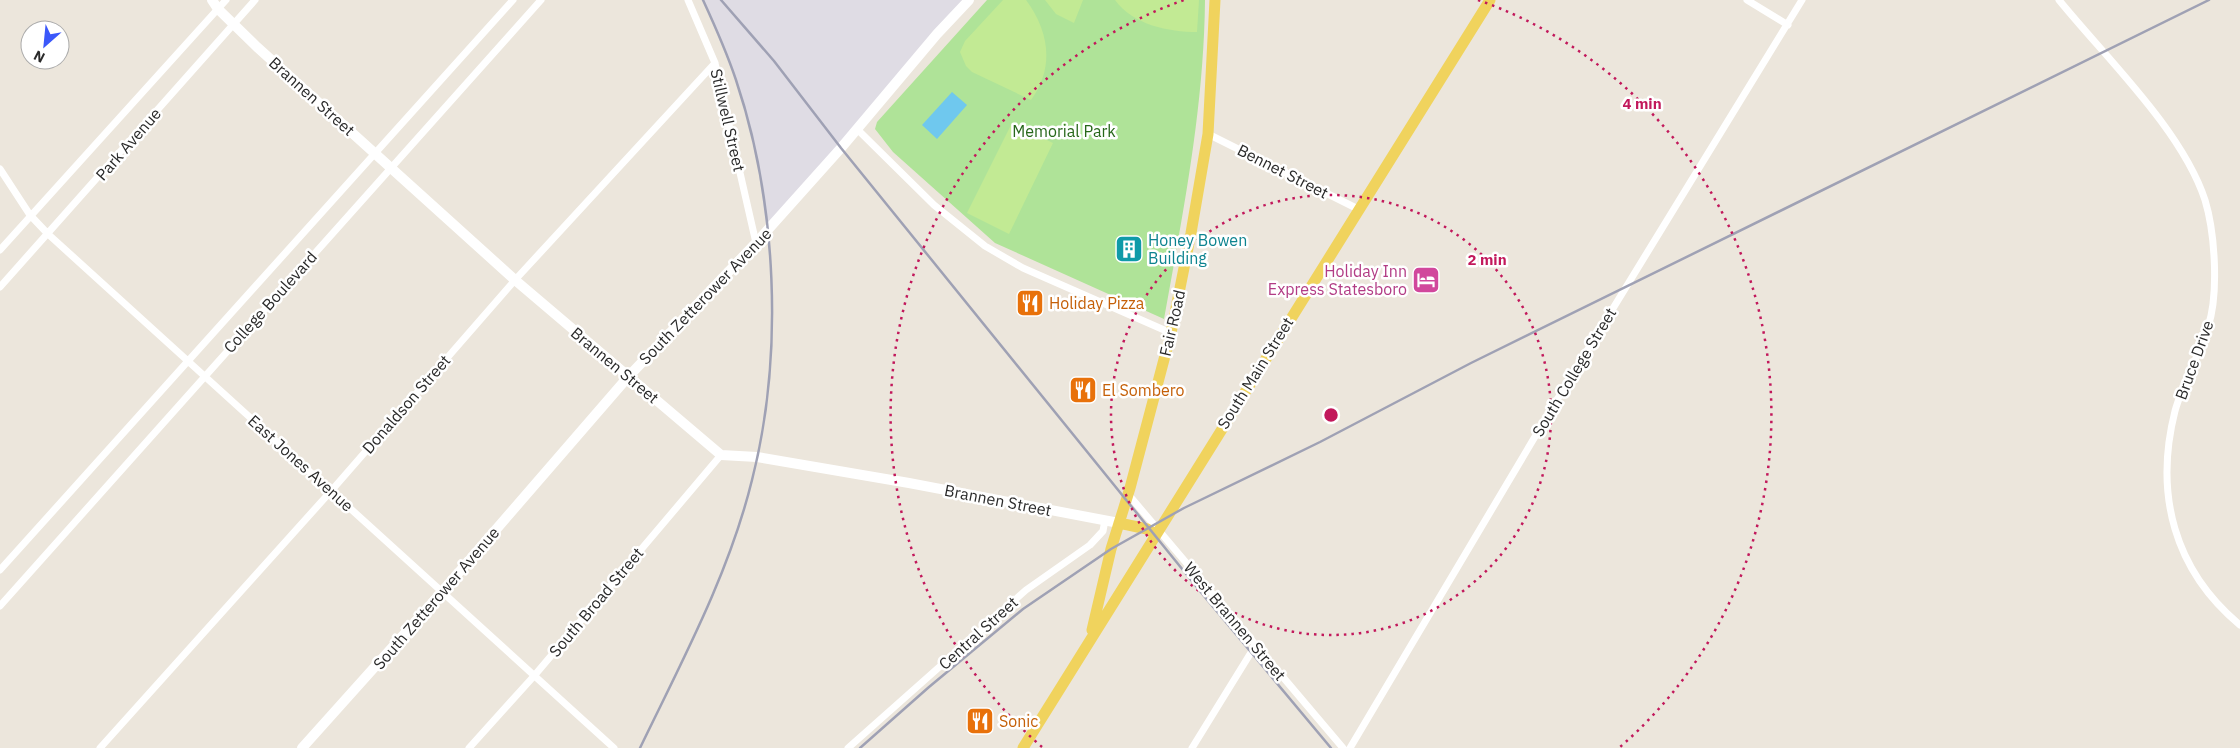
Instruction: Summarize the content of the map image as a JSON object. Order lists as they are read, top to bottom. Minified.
{"streets":{"main road":["Fair Road","South Main Street"],"street":["Brannen Street","Stillwell Street","Park Avenue","Bennet Street","South Zetterower Avenue","College Boulevard","Bruce Drive","South College Street","Donaldson Street","East Jones Avenue","South Broad Street","West Brannen Street","Central Street"]},"crossings":[["Brannen Street","Park Avenue"],["Brannen Street","South Zetterower Avenue"],["Brannen Street","College Boulevard"],["Brannen Street","Fair Road"],["Brannen Street","Donaldson Street"],["Brannen Street","South Broad Street"],["Brannen Street","Central Street"],["Stillwell Street","South Zetterower Avenue"],["Stillwell Street","Donaldson Street"],["Park Avenue","East Jones Avenue"],["Bennet Street","Fair Road"],["Bennet Street","South Main Street"],["South Zetterower Avenue","East Jones Avenue"],["College Boulevard","East Jones Avenue"],["Fair Road","South Main Street"],["Fair Road","West Brannen Street"],["South Main Street","West Brannen Street"],["Donaldson Street","East Jones Avenue"],["East Jones Avenue","South Broad Street"]],"parks":["Memorial Park"],"places":{"building":["Honey Bowen Building"],"hotel":["Holiday Inn Express Statesboro"],"restaurant":["Holiday Pizza","El Sombero","Sonic"]},"north":"bottom left","rings":["4 min","2 min"]}
